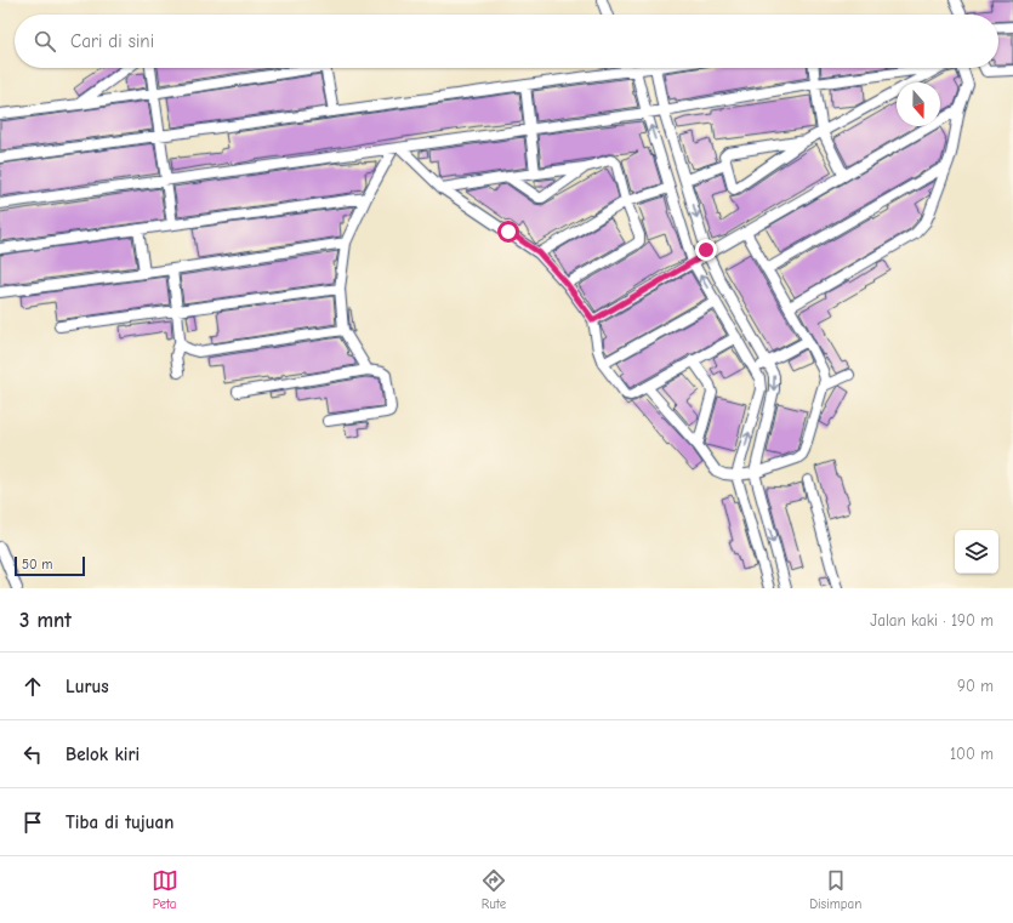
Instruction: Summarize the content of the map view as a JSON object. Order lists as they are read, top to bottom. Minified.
{"scale_bar":"50 m","north":"bottom","page":{"search":"Cari di sini","scale":"50 m","heading":["3 mnt","Jalan kaki · 190 m"],"list":[["Lurus","90 m"],["Belok kiri","100 m"],"Tiba di tujuan"],"nav":["Peta","Rute","Disimpan"]}}
